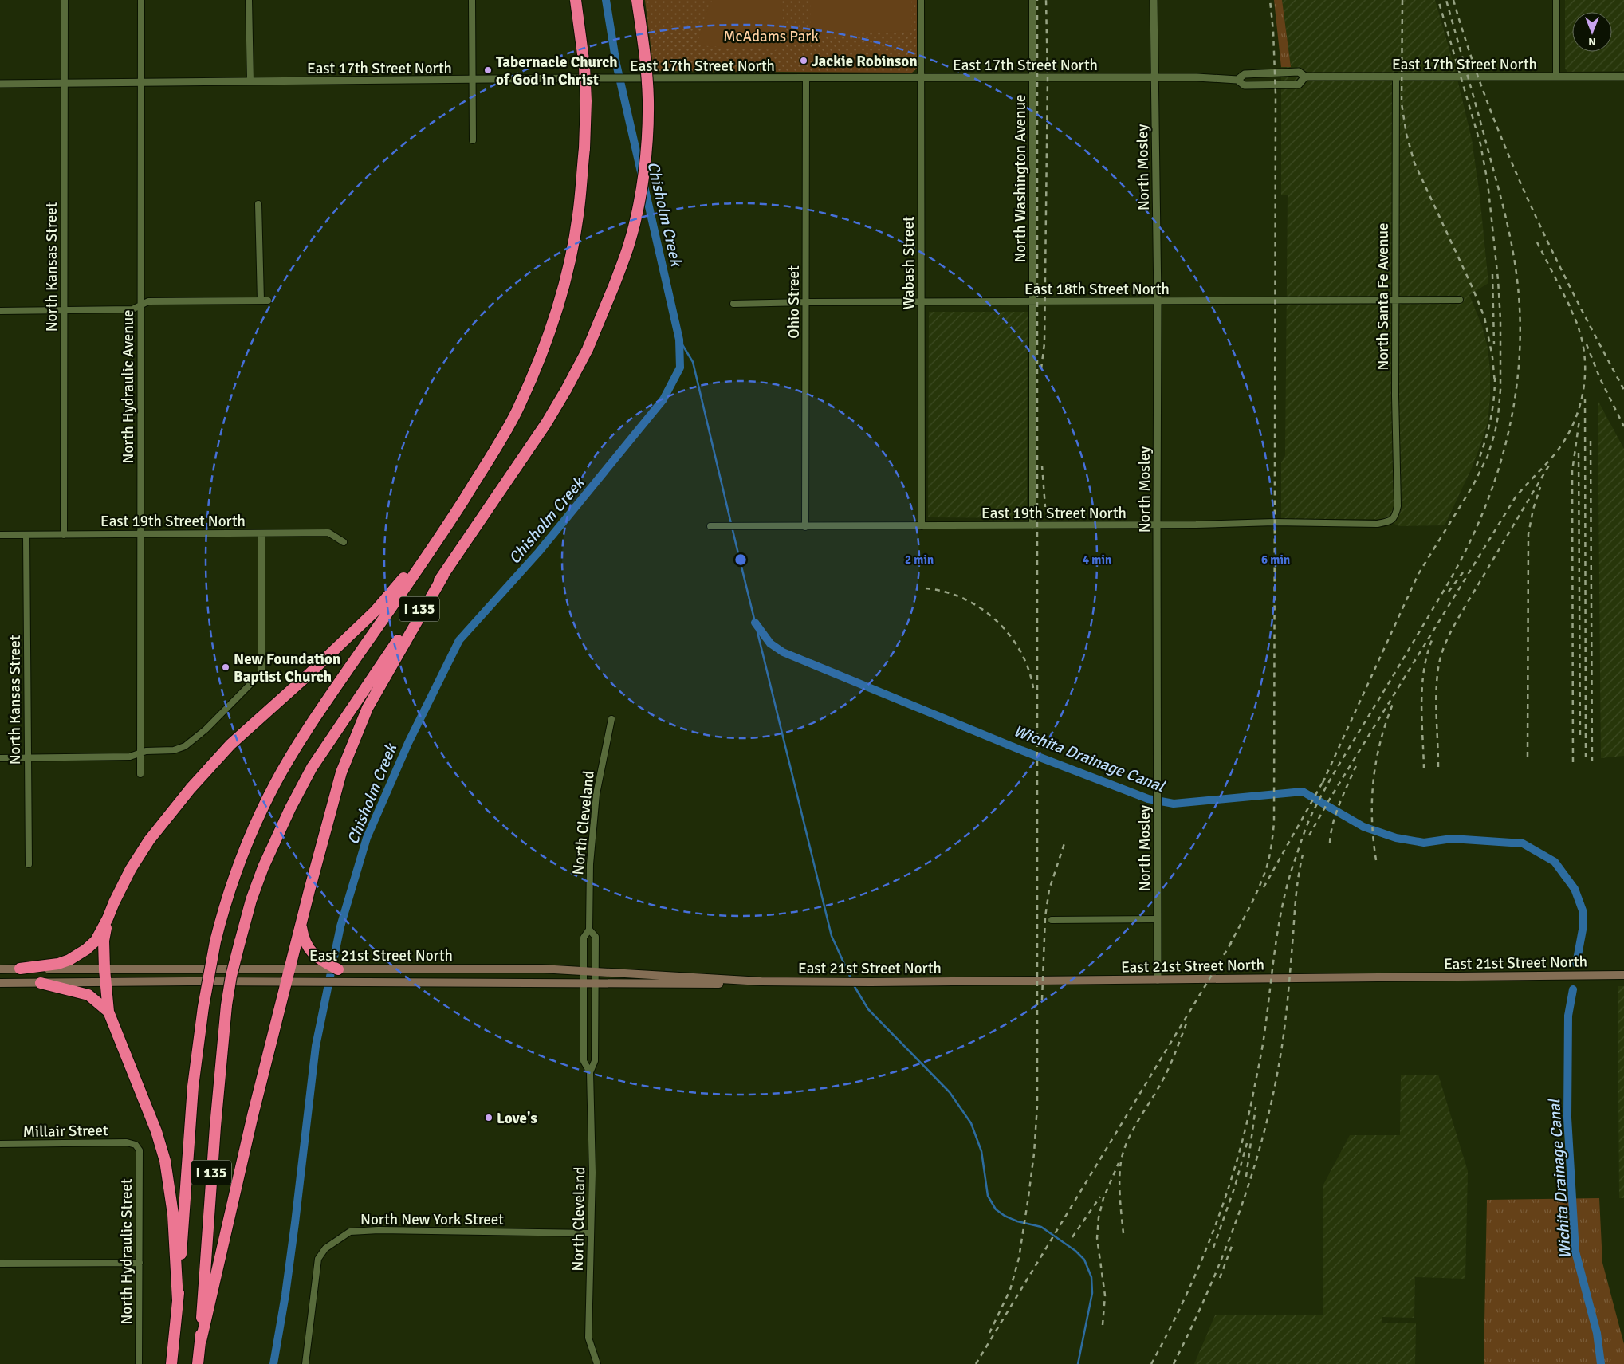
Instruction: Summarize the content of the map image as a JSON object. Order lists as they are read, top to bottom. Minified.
{"streets":{"highway":["I 135"],"main road":["East 21st Street North"],"street":["East 17th Street North","North Mosley","North Washington Avenue","Wabash Street","North Kansas Street","East 18th Street North","North Santa Fe Avenue","Ohio Street","North Hydraulic Avenue","East 19th Street North","North Cleveland","Millair Street","North New York Street","North Hydraulic Street"]},"crossings":[["East 17th Street North","North Mosley"],["East 17th Street North","North Washington Avenue"],["East 17th Street North","Wabash Street"],["East 17th Street North","North Kansas Street"],["East 17th Street North","North Santa Fe Avenue"],["East 17th Street North","Ohio Street"],["East 17th Street North","North Hydraulic Avenue"],["North Mosley","East 18th Street North"],["North Mosley","East 19th Street North"],["North Mosley","East 21st Street North"],["North Washington Avenue","East 18th Street North"],["North Washington Avenue","East 19th Street North"],["Wabash Street","East 18th Street North"],["Wabash Street","East 19th Street North"],["North Kansas Street","East 19th Street North"],["East 18th Street North","North Santa Fe Avenue"],["East 18th Street North","Ohio Street"],["North Santa Fe Avenue","East 19th Street North"],["Ohio Street","East 19th Street North"],["North Hydraulic Avenue","East 19th Street North"],["North Cleveland","East 21st Street North"],["North Cleveland","North New York Street"],["Millair Street","North Hydraulic Street"]],"water":["Chisholm Creek","Wichita Drainage Canal"],"parks":["McAdams Park"],"places":["Jackie Robinson","Tabernacle Church of God in Christ","New Foundation Baptist Church","Love's"],"north":"bottom","rings":["2 min","4 min","6 min"]}
